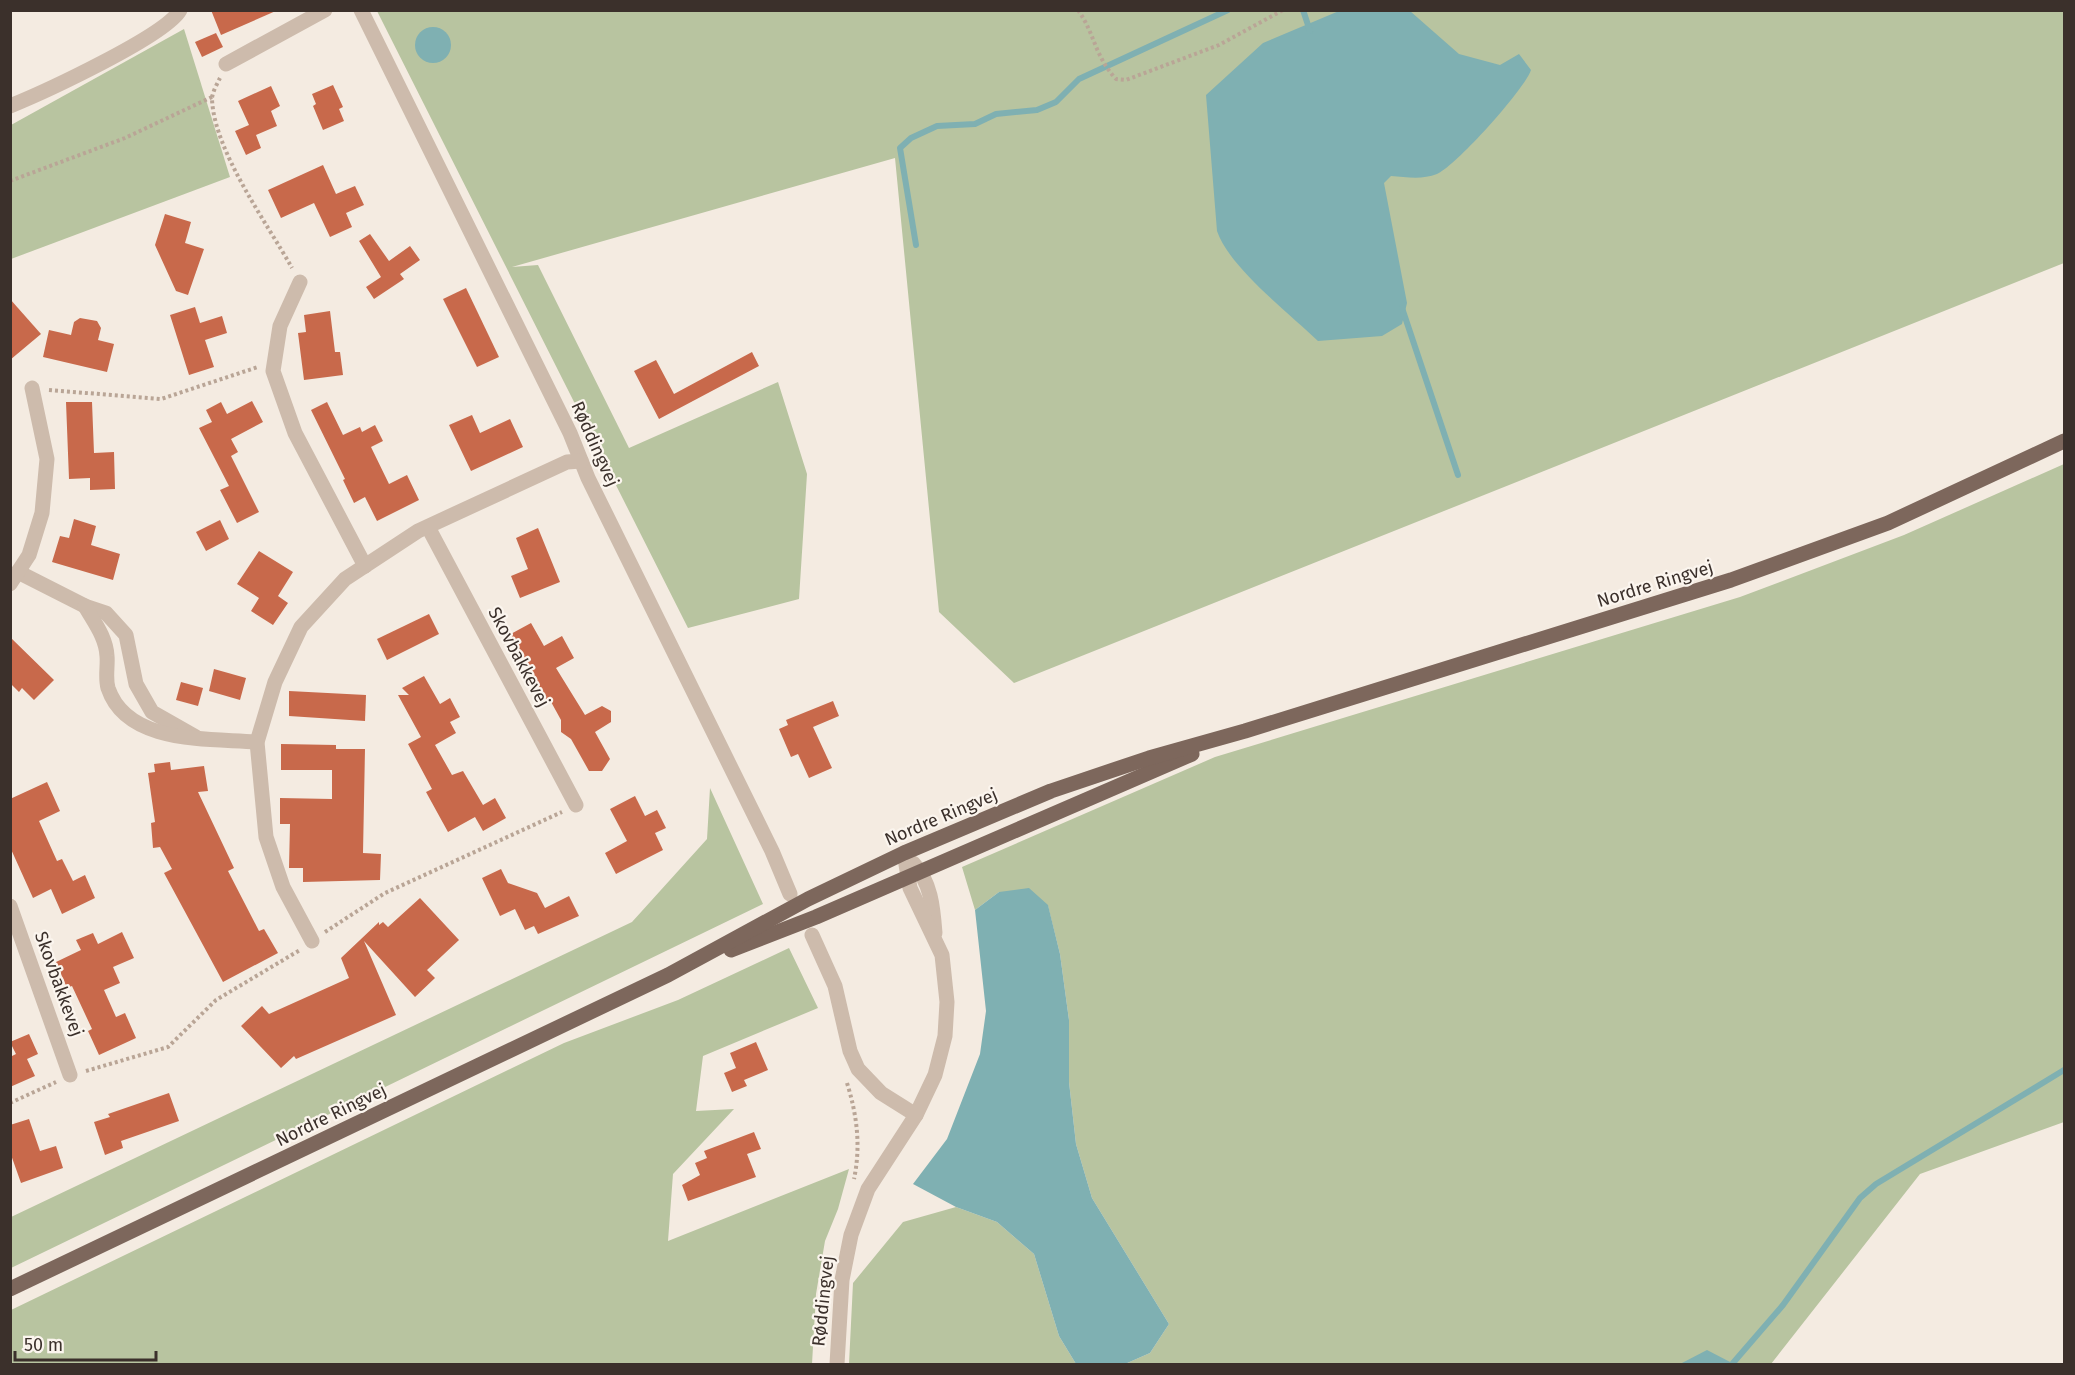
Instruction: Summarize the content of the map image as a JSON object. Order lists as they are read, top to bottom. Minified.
{"streets":{"main road":["Nordre Ringvej"],"street":["Røddingvej","Skovbakkevej"]},"crossings":[["Røddingvej","Nordre Ringvej"]],"scale_bar":"50 m"}
